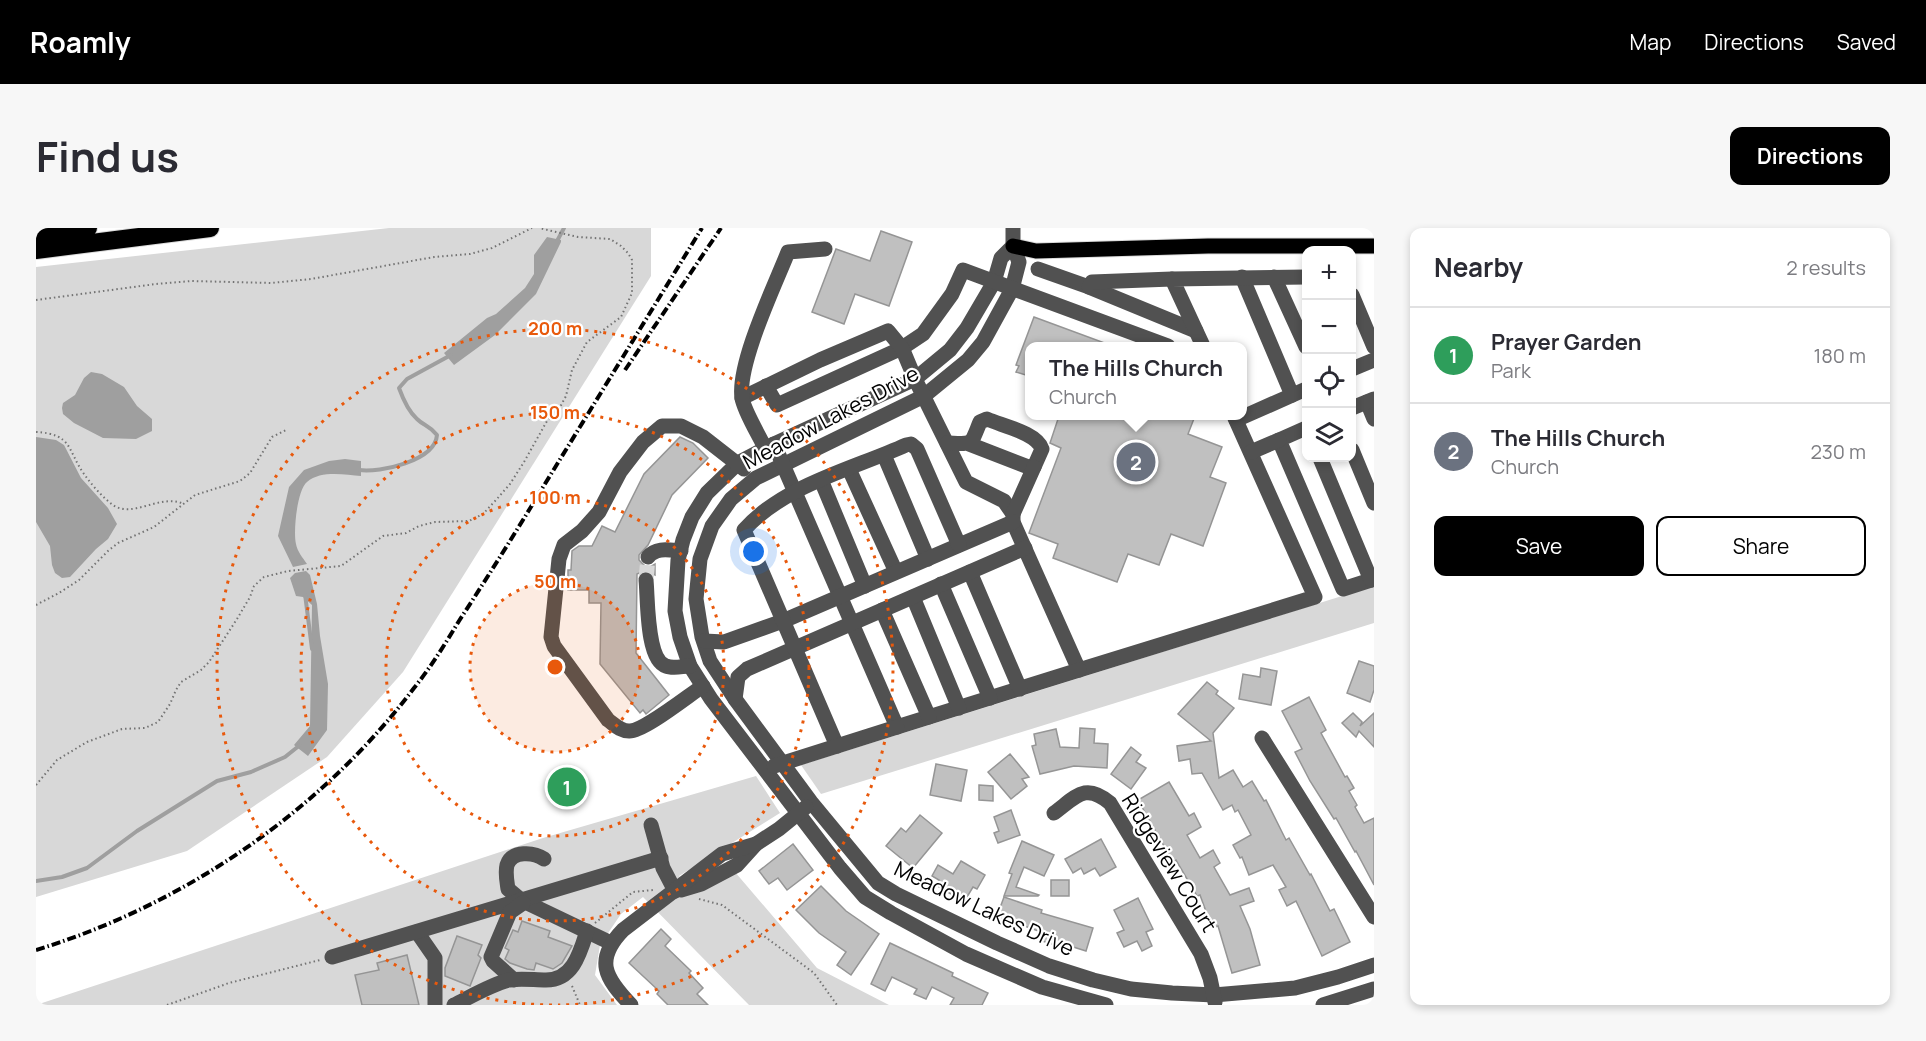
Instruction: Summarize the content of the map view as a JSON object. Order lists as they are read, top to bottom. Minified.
{"streets":{"street":["Meadow Lakes Drive","Ridgeview Court"]},"crossings":[["Meadow Lakes Drive","Ridgeview Court"]],"page":{"header":"Roamly","nav":["Map","Directions","Saved"],"title":"Find us","buttons":["Directions",["Save","Share"]],"heading":["Nearby","2 results"],"map_buttons":["+","−"],"list":[{"mark":"1","name":"Prayer Garden","note":"Park","value":"180 m"},{"mark":"2","name":"The Hills Church","note":"Church","value":"230 m"}],"popup":["The Hills Church","Church"],"pins":["2","1"]},"rings":["200 m","150 m","100 m","50 m"]}
